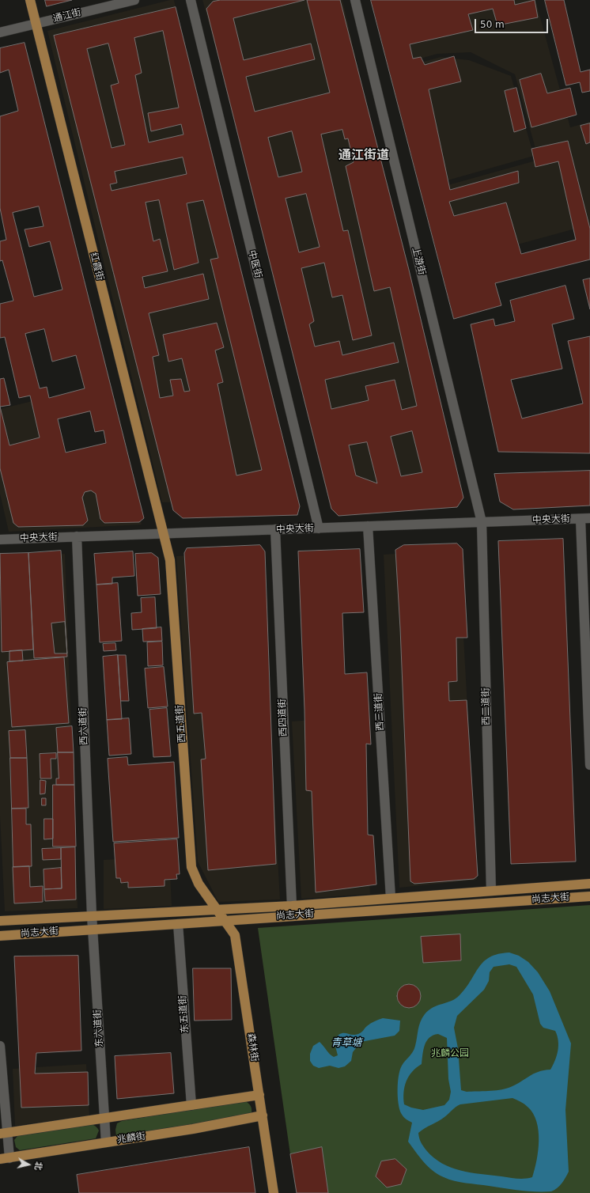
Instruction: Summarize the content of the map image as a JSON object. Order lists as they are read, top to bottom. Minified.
{"streets":{"main road":["红霞街","西五道街","尚志大街","森林街","兆麟街"],"street":["通江街","上游街","中医街","中央大街","西二道街","西三道街","西四道街","西六道街","东五道街","东六道街"]},"crossings":[["通江街","红霞街"],["上游街","中央大街"],["上游街","西二道街"],["中医街","中央大街"],["红霞街","中央大街"],["红霞街","西五道街"],["中央大街","西二道街"],["中央大街","西三道街"],["中央大街","西四道街"],["中央大街","西五道街"],["中央大街","西六道街"],["西二道街","尚志大街"],["西三道街","尚志大街"],["西四道街","尚志大街"],["西五道街","尚志大街"],["西五道街","森林街"],["西六道街","尚志大街"],["西六道街","东六道街"],["尚志大街","东五道街"],["尚志大街","东六道街"],["尚志大街","森林街"],["东六道街","兆麟街"],["森林街","兆麟街"]],"districts":["通江街道"],"water":["青草塘"],"parks":["兆麟公园"],"scale_bar":"50 m","north":"right"}
